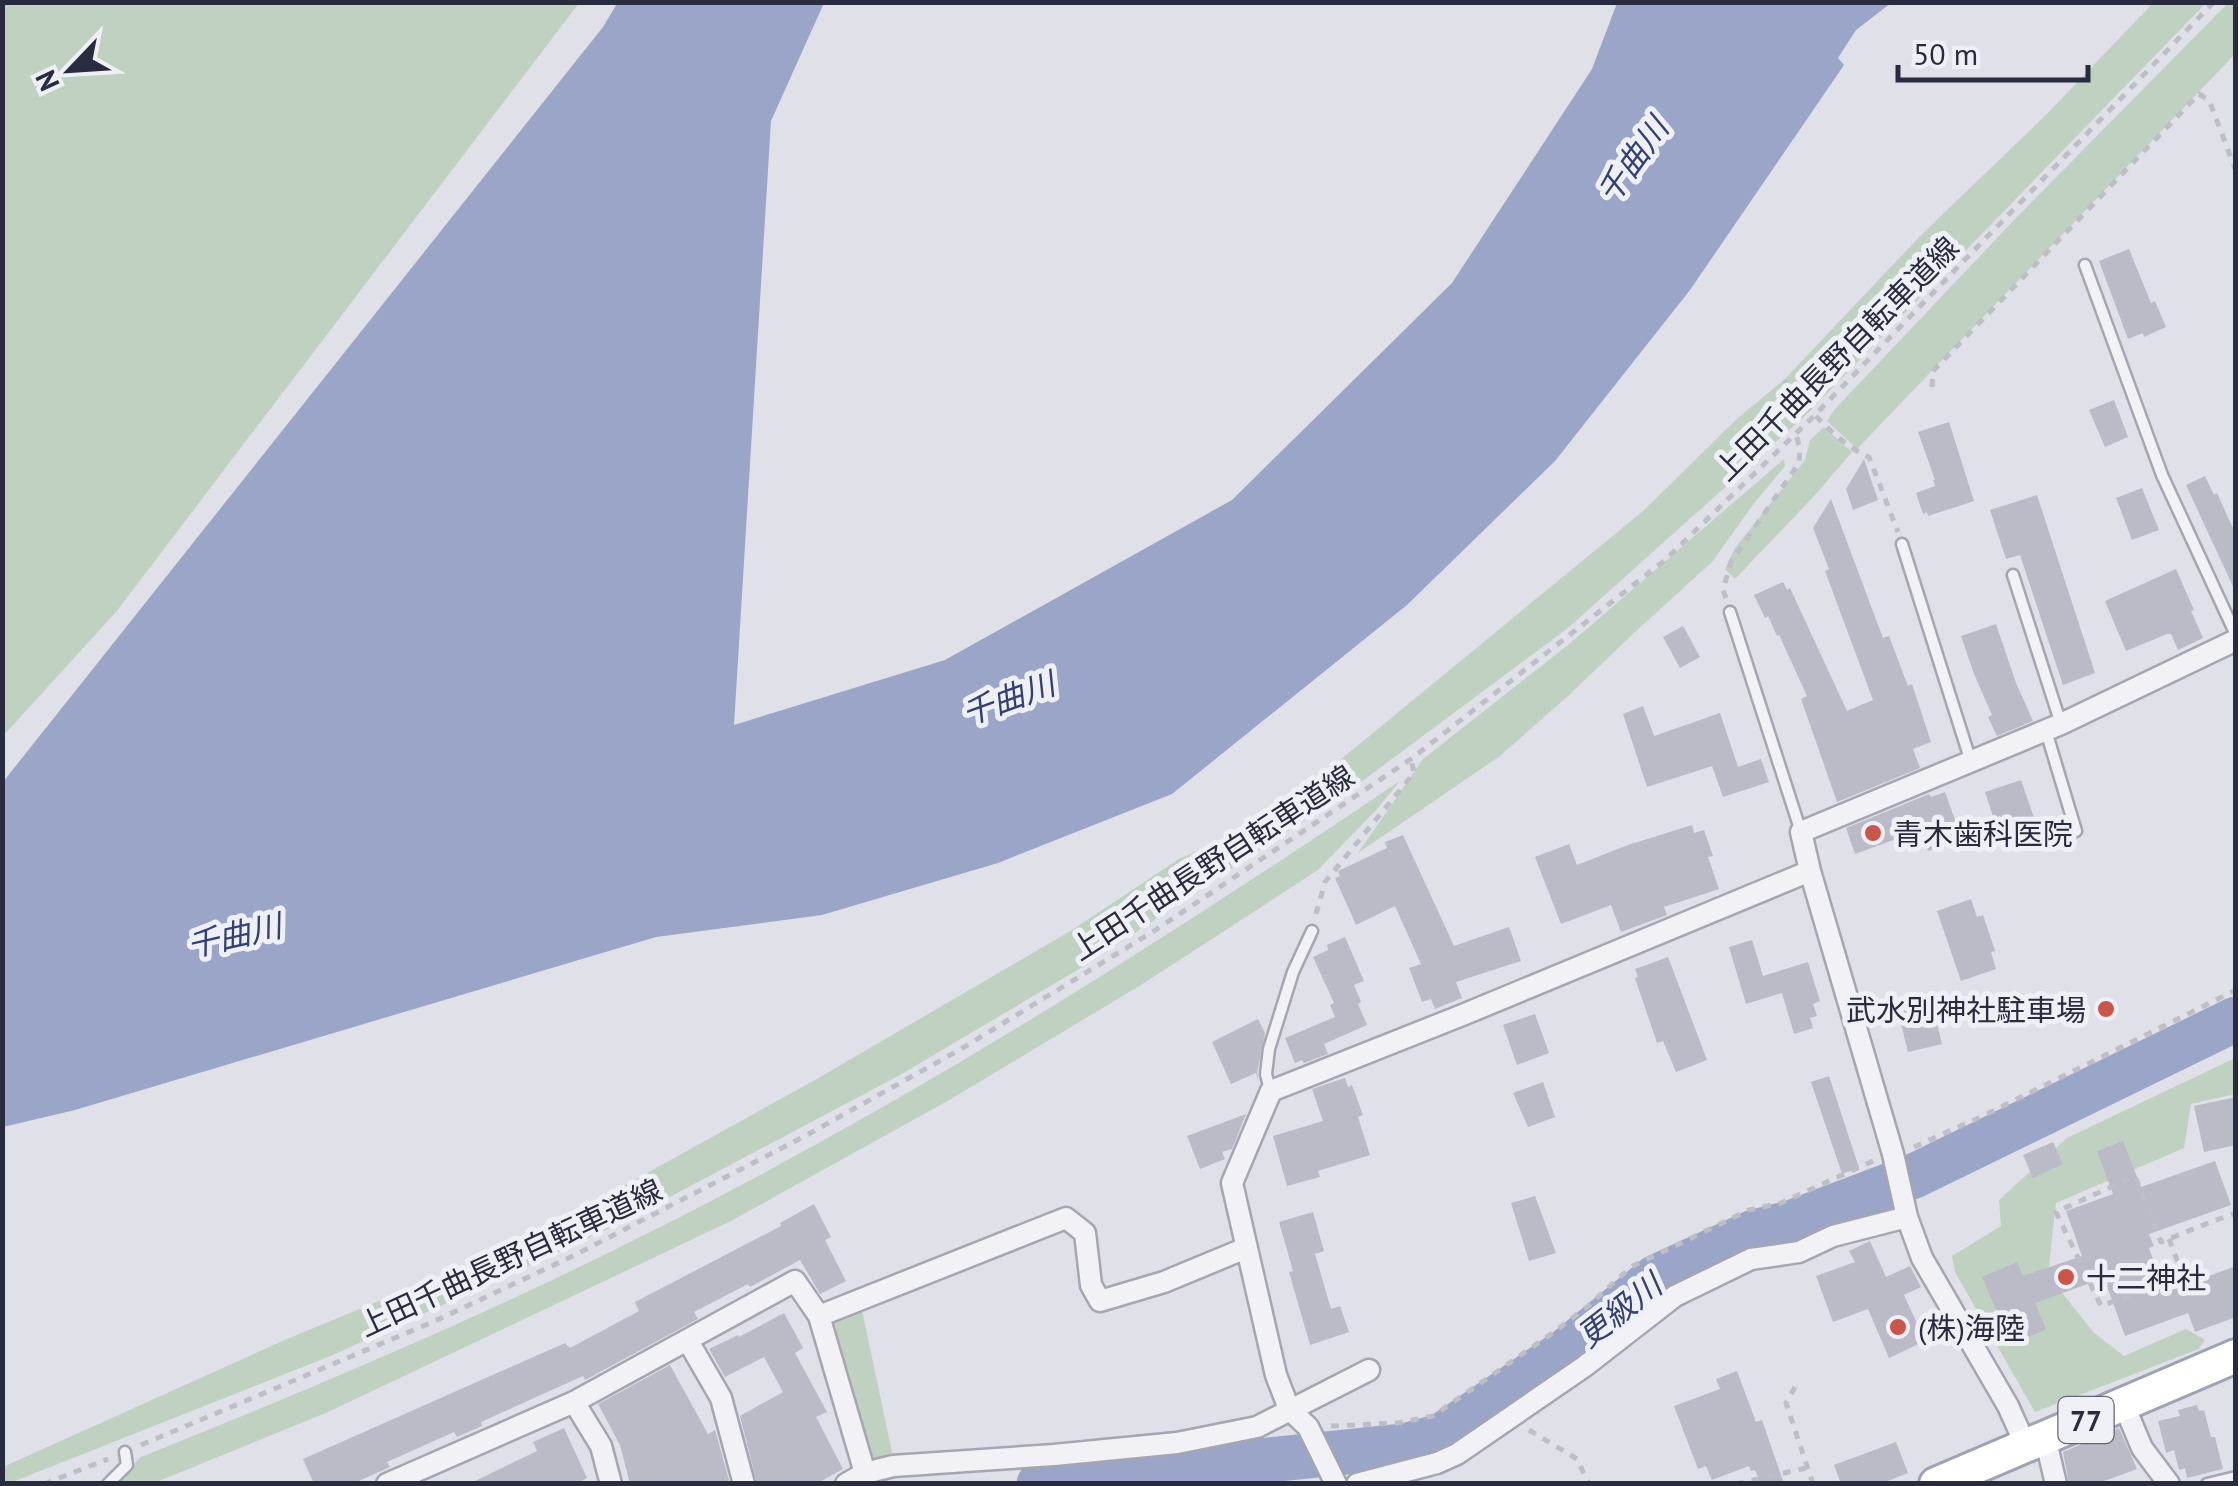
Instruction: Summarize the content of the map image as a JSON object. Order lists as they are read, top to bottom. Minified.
{"streets":{"main road":["77"],"path":["上田千曲長野自転車道線"]},"water":["千曲川","更級川"],"places":["青木歯科医院","武水別神社駐車場","十二神社","(株)海陸"],"scale_bar":"50 m","north":"bottom left"}
